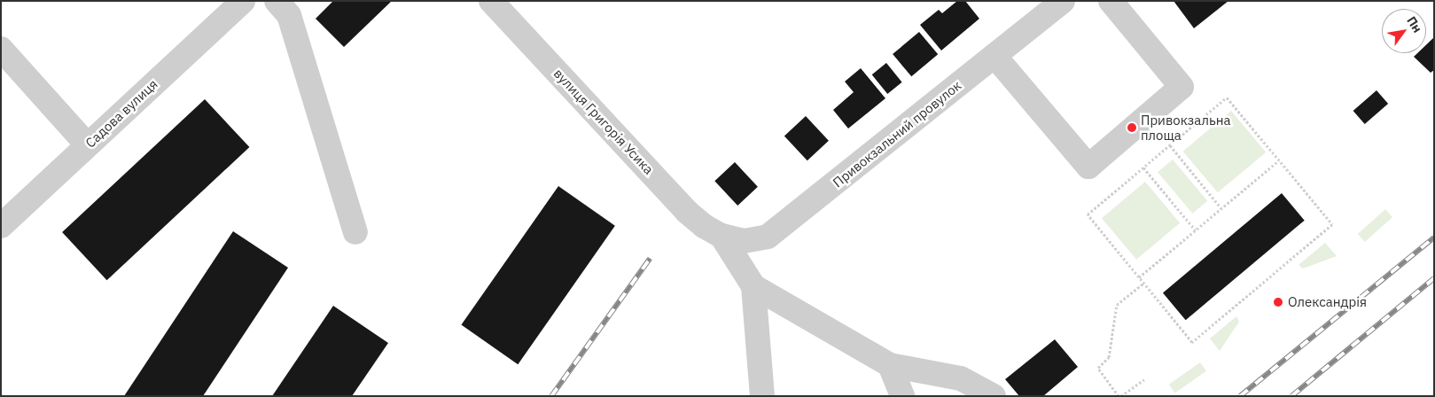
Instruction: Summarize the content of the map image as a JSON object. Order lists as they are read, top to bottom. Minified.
{"streets":{"street":["Садова вулиця","вулиця Григорія Усика","Привокзальний провулок"]},"crossings":[["вулиця Григорія Усика","Привокзальний провулок"]],"places":["Привокзальна площа","Олександрія"],"north":"top right"}
